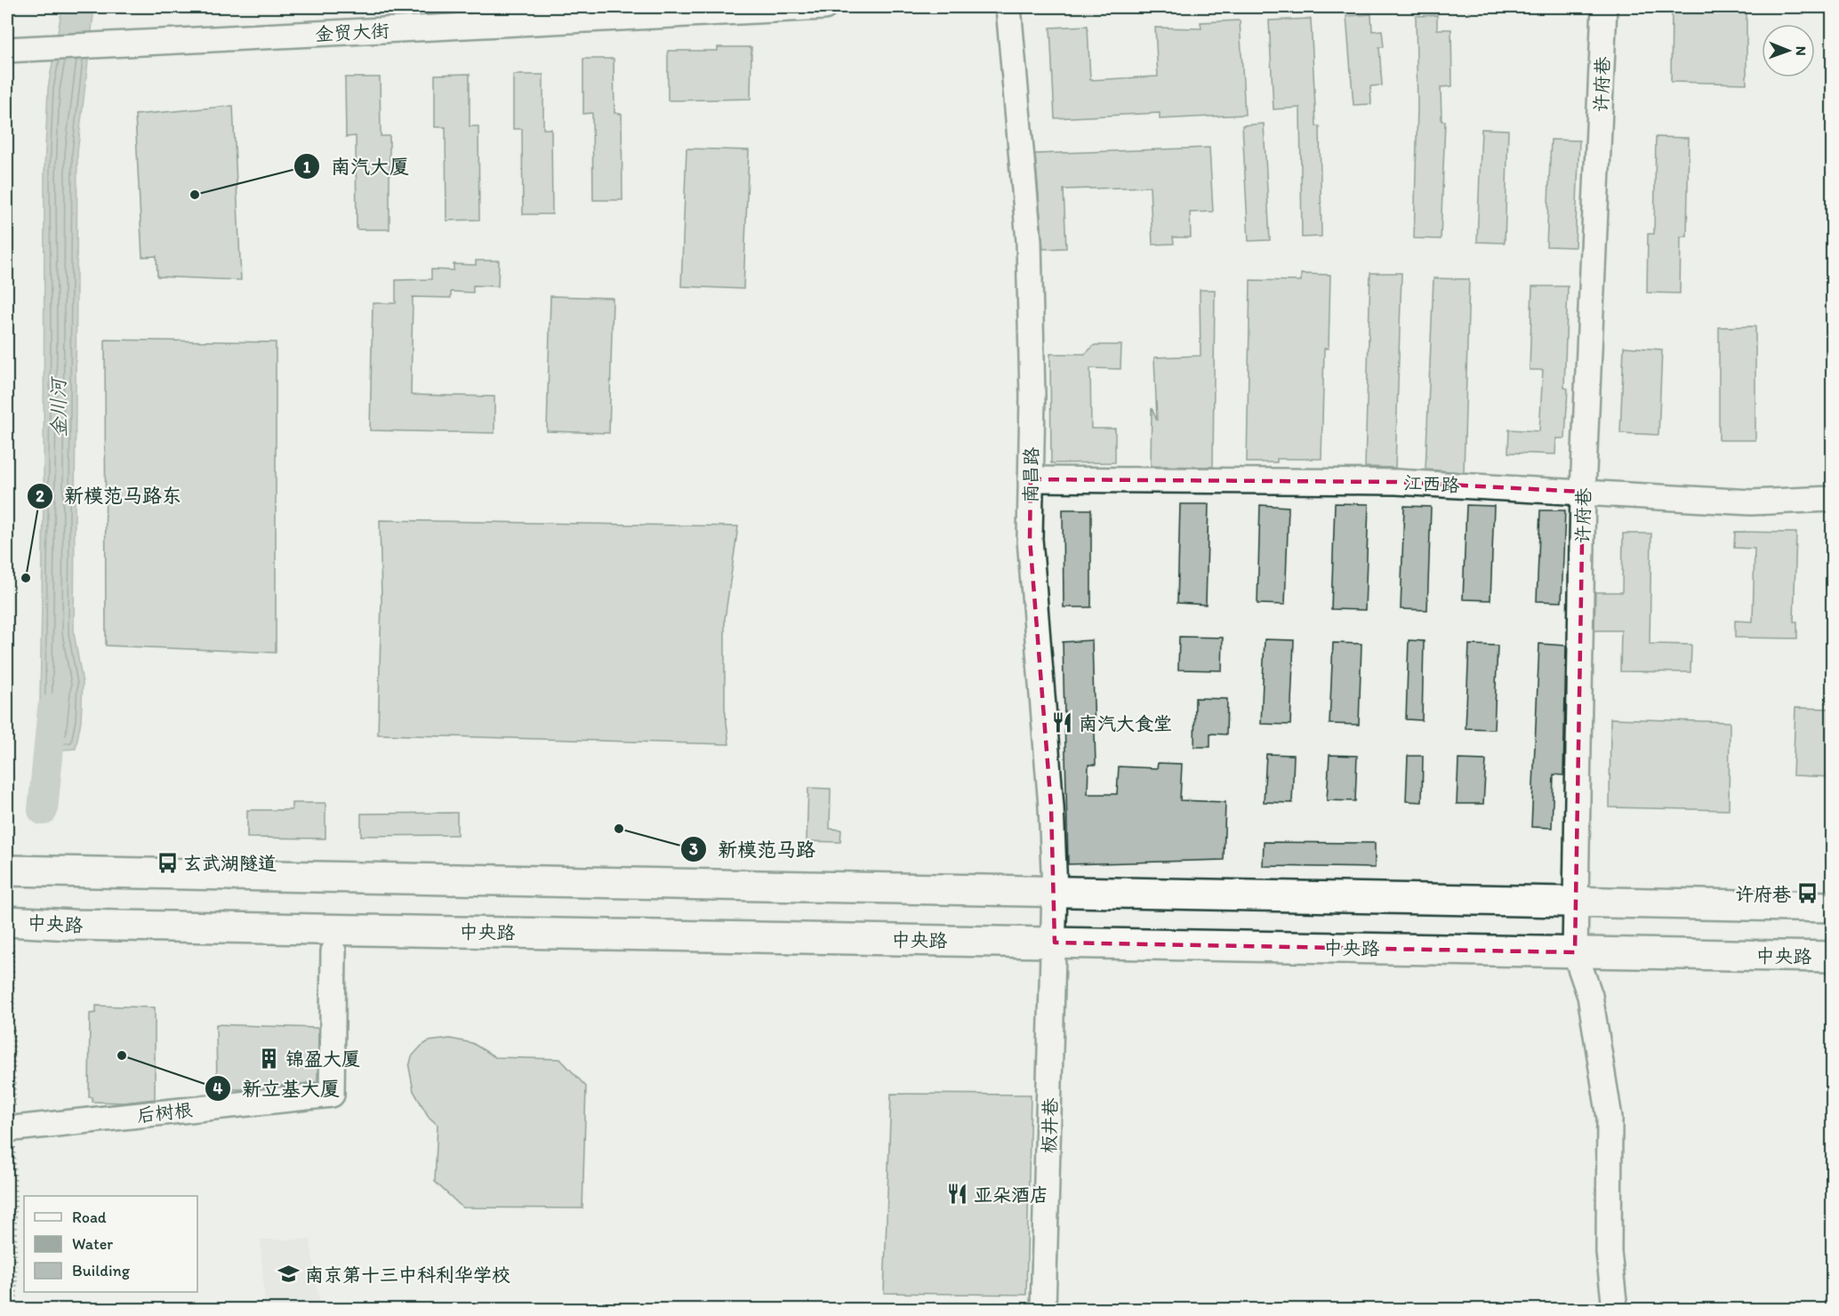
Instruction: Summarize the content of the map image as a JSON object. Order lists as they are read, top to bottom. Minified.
{"streets":{"main road":["中央路"],"street":["金贸大街","许府巷","南昌路","江西路","后树根","板井巷"]},"crossings":[["许府巷","江西路"],["许府巷","中央路"],["南昌路","江西路"],["南昌路","中央路"],["南昌路","板井巷"],["中央路","板井巷"]],"water":["金川河"],"places":{"other":["南汽大厦","新模范马路东","新模范马路","新立基大厦"],"restaurant":["南汽大食堂","亚朵酒店"],"bus stop":["玄武湖隧道","许府巷"],"building":["锦盈大厦"],"school or university":["南京第十三中科利华学校"]},"legend":["Road","Water","Building"],"north":"right"}
